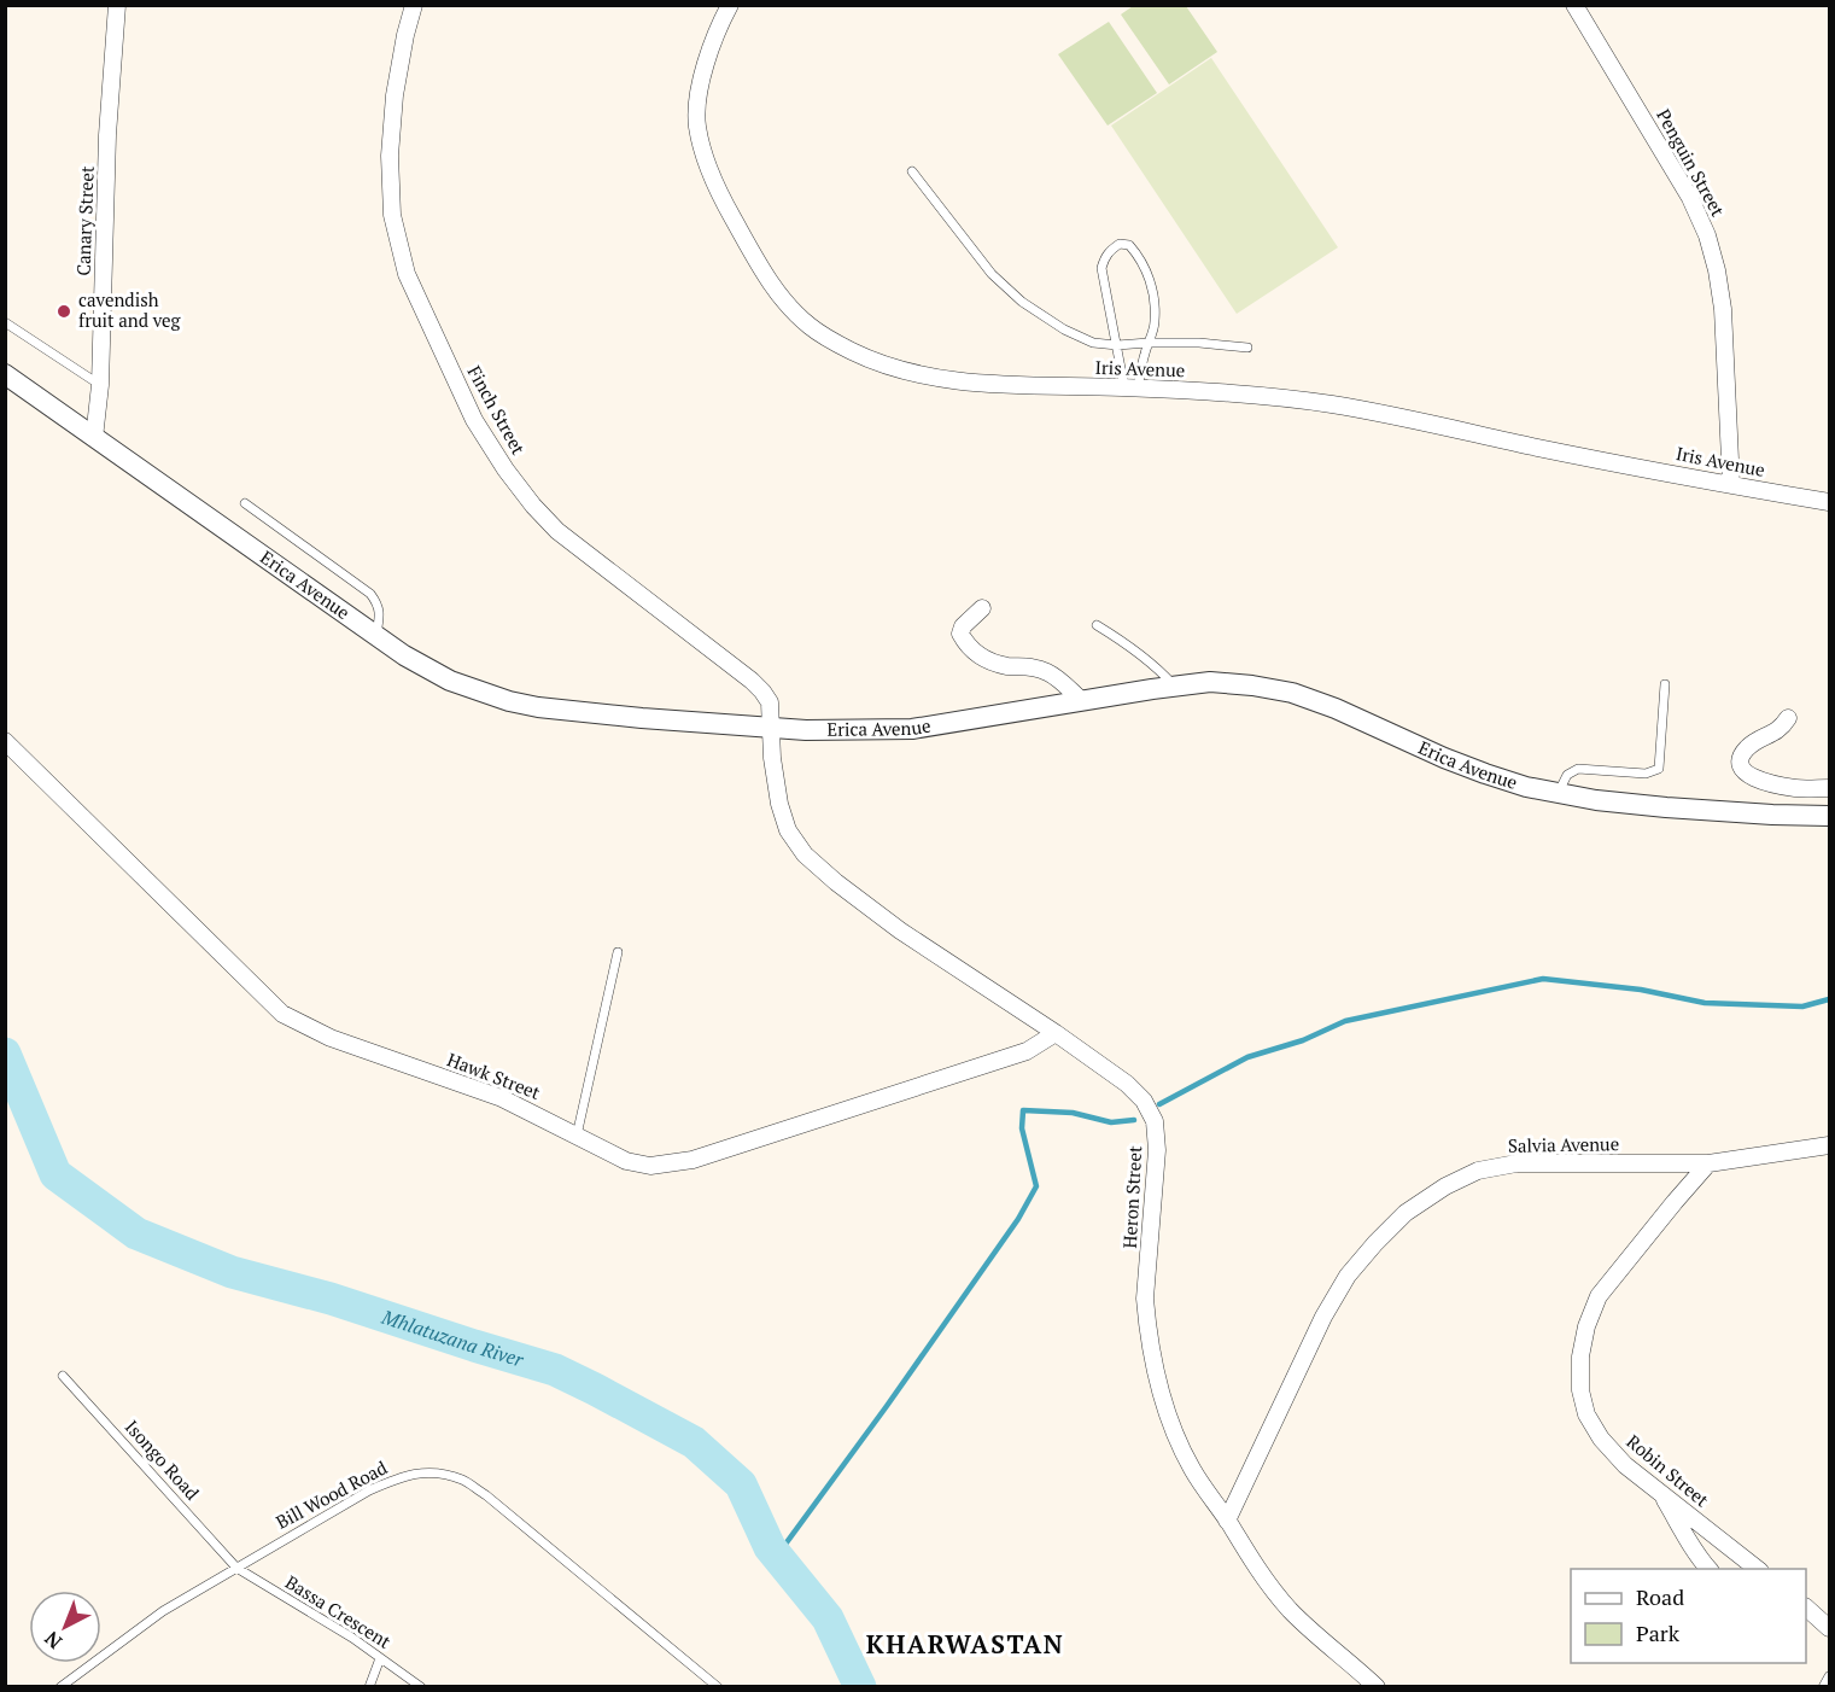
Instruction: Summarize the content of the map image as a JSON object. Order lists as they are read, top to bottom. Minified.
{"streets":{"street":["Penguin Street","Canary Street","Iris Avenue","Finch Street","Erica Avenue","Hawk Street","Salvia Avenue","Heron Street","Robin Street"],"lane":["Isongo Road","Bill Wood Road","Bassa Crescent"]},"crossings":[["Penguin Street","Iris Avenue"],["Canary Street","Erica Avenue"],["Finch Street","Erica Avenue"],["Finch Street","Heron Street"],["Erica Avenue","Heron Street"],["Hawk Street","Heron Street"],["Salvia Avenue","Heron Street"],["Salvia Avenue","Robin Street"],["Isongo Road","Bill Wood Road"],["Isongo Road","Bassa Crescent"],["Bill Wood Road","Bassa Crescent"]],"districts":["KHARWASTAN"],"water":["Mhlatuzana River"],"places":["cavendish fruit and veg"],"legend":["Road","Park"],"north":"bottom left"}
